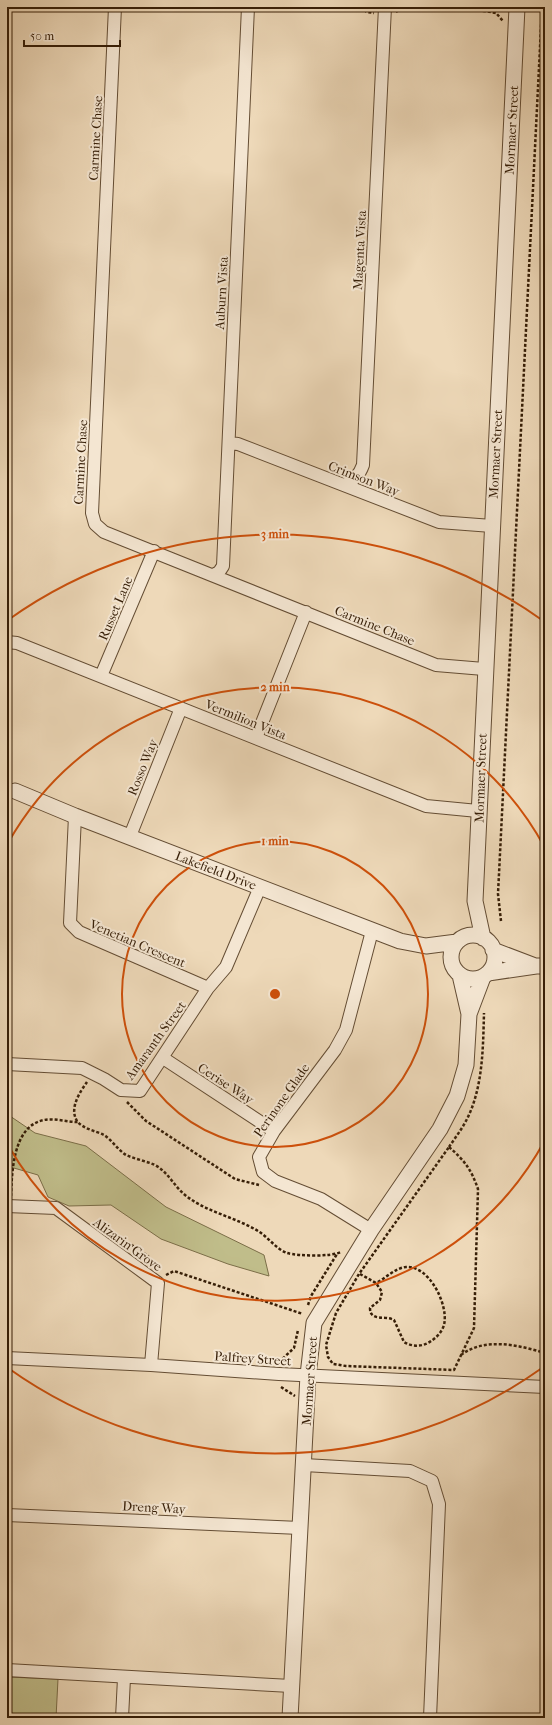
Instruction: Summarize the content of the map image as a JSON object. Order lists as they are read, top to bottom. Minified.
{"streets":{"street":["Mormaer Street","Carmine Chase","Magenta Vista","Auburn Vista","Crimson Way","Russet Lane","Vermilion Vista","Rosso Way","Lakefield Drive","Venetian Crescent","Amaranth Street","Cerise Way","Perinone Glade","Alizarin Grove","Palfrey Street","Dreng Way"]},"crossings":[["Mormaer Street","Carmine Chase"],["Mormaer Street","Crimson Way"],["Mormaer Street","Vermilion Vista"],["Mormaer Street","Lakefield Drive"],["Mormaer Street","Perinone Glade"],["Mormaer Street","Palfrey Street"],["Mormaer Street","Dreng Way"],["Carmine Chase","Auburn Vista"],["Carmine Chase","Russet Lane"],["Magenta Vista","Crimson Way"],["Auburn Vista","Crimson Way"],["Russet Lane","Vermilion Vista"],["Vermilion Vista","Rosso Way"],["Rosso Way","Lakefield Drive"],["Lakefield Drive","Venetian Crescent"],["Lakefield Drive","Amaranth Street"],["Lakefield Drive","Perinone Glade"],["Venetian Crescent","Amaranth Street"],["Amaranth Street","Cerise Way"],["Cerise Way","Perinone Glade"],["Alizarin Grove","Palfrey Street"]],"scale_bar":"50 m","rings":["3 min","2 min","1 min"]}
